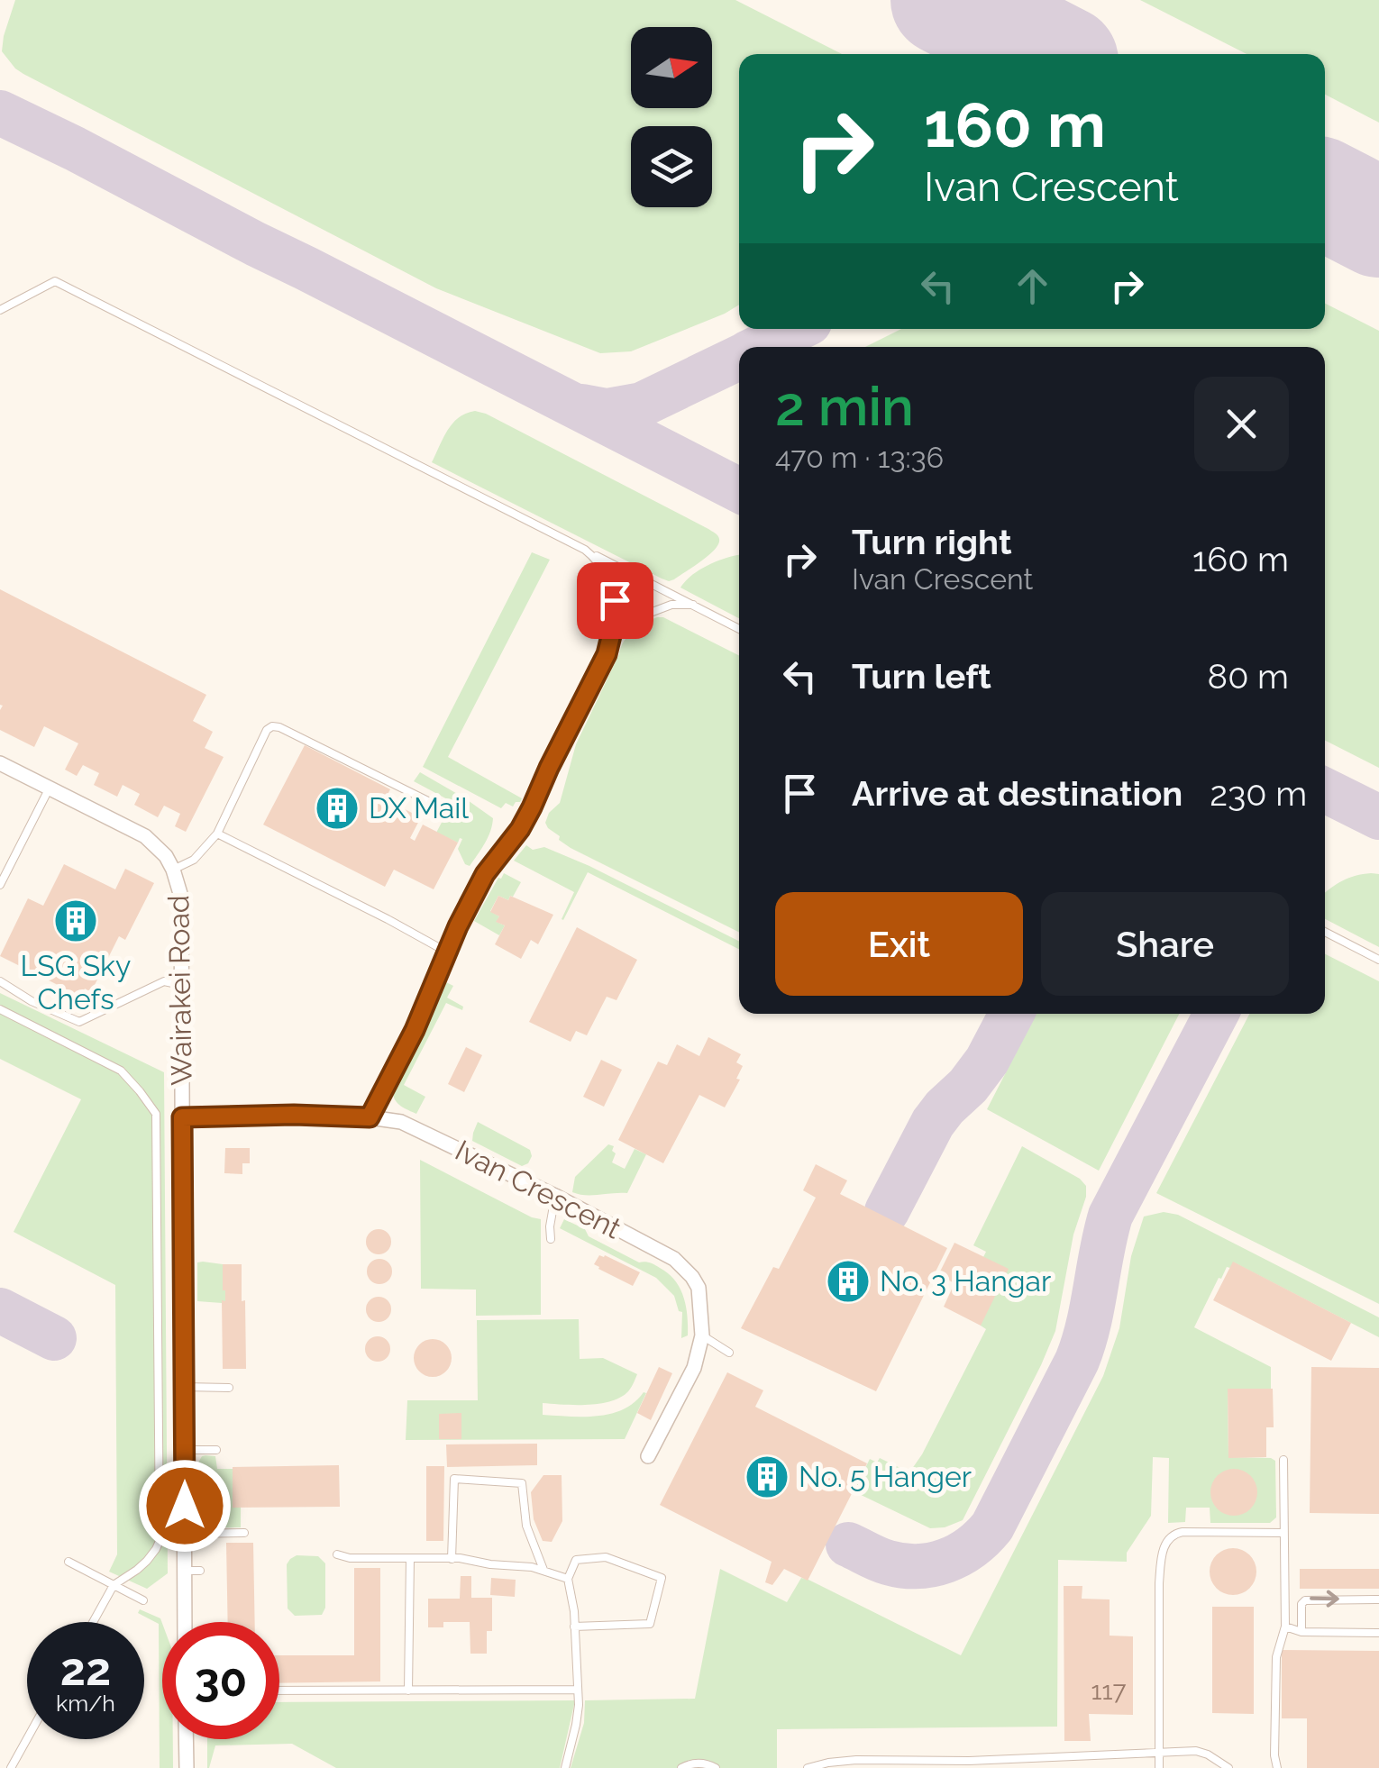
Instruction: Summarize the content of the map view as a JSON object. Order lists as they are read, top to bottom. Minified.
{"streets":{"street":["Wairakei Road","Ivan Crescent"]},"crossings":[["Wairakei Road","Ivan Crescent"]],"places":{"building":["DX Mail","LSG Sky Chefs","No. 3 Hangar","No. 5 Hanger"]},"house_numbers":["117"],"north":"right","page":{"turn":["160 m","Ivan Crescent"],"heading":["2 min","470 m · 13:36"],"list":[{"name":"Turn right","note":"Ivan Crescent","value":"160 m"},{"name":"Turn left","value":"80 m"},{"name":"Arrive at destination","value":"230 m"}],"buttons":["Exit","Share"],"speed":"22 km/h","limit":"30"}}
